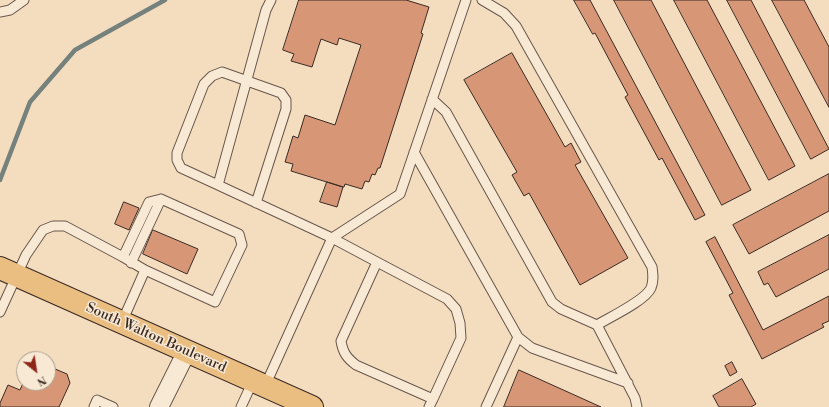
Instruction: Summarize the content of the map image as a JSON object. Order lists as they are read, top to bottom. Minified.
{"streets":{"main road":["South Walton Boulevard"]},"north":"bottom right"}
